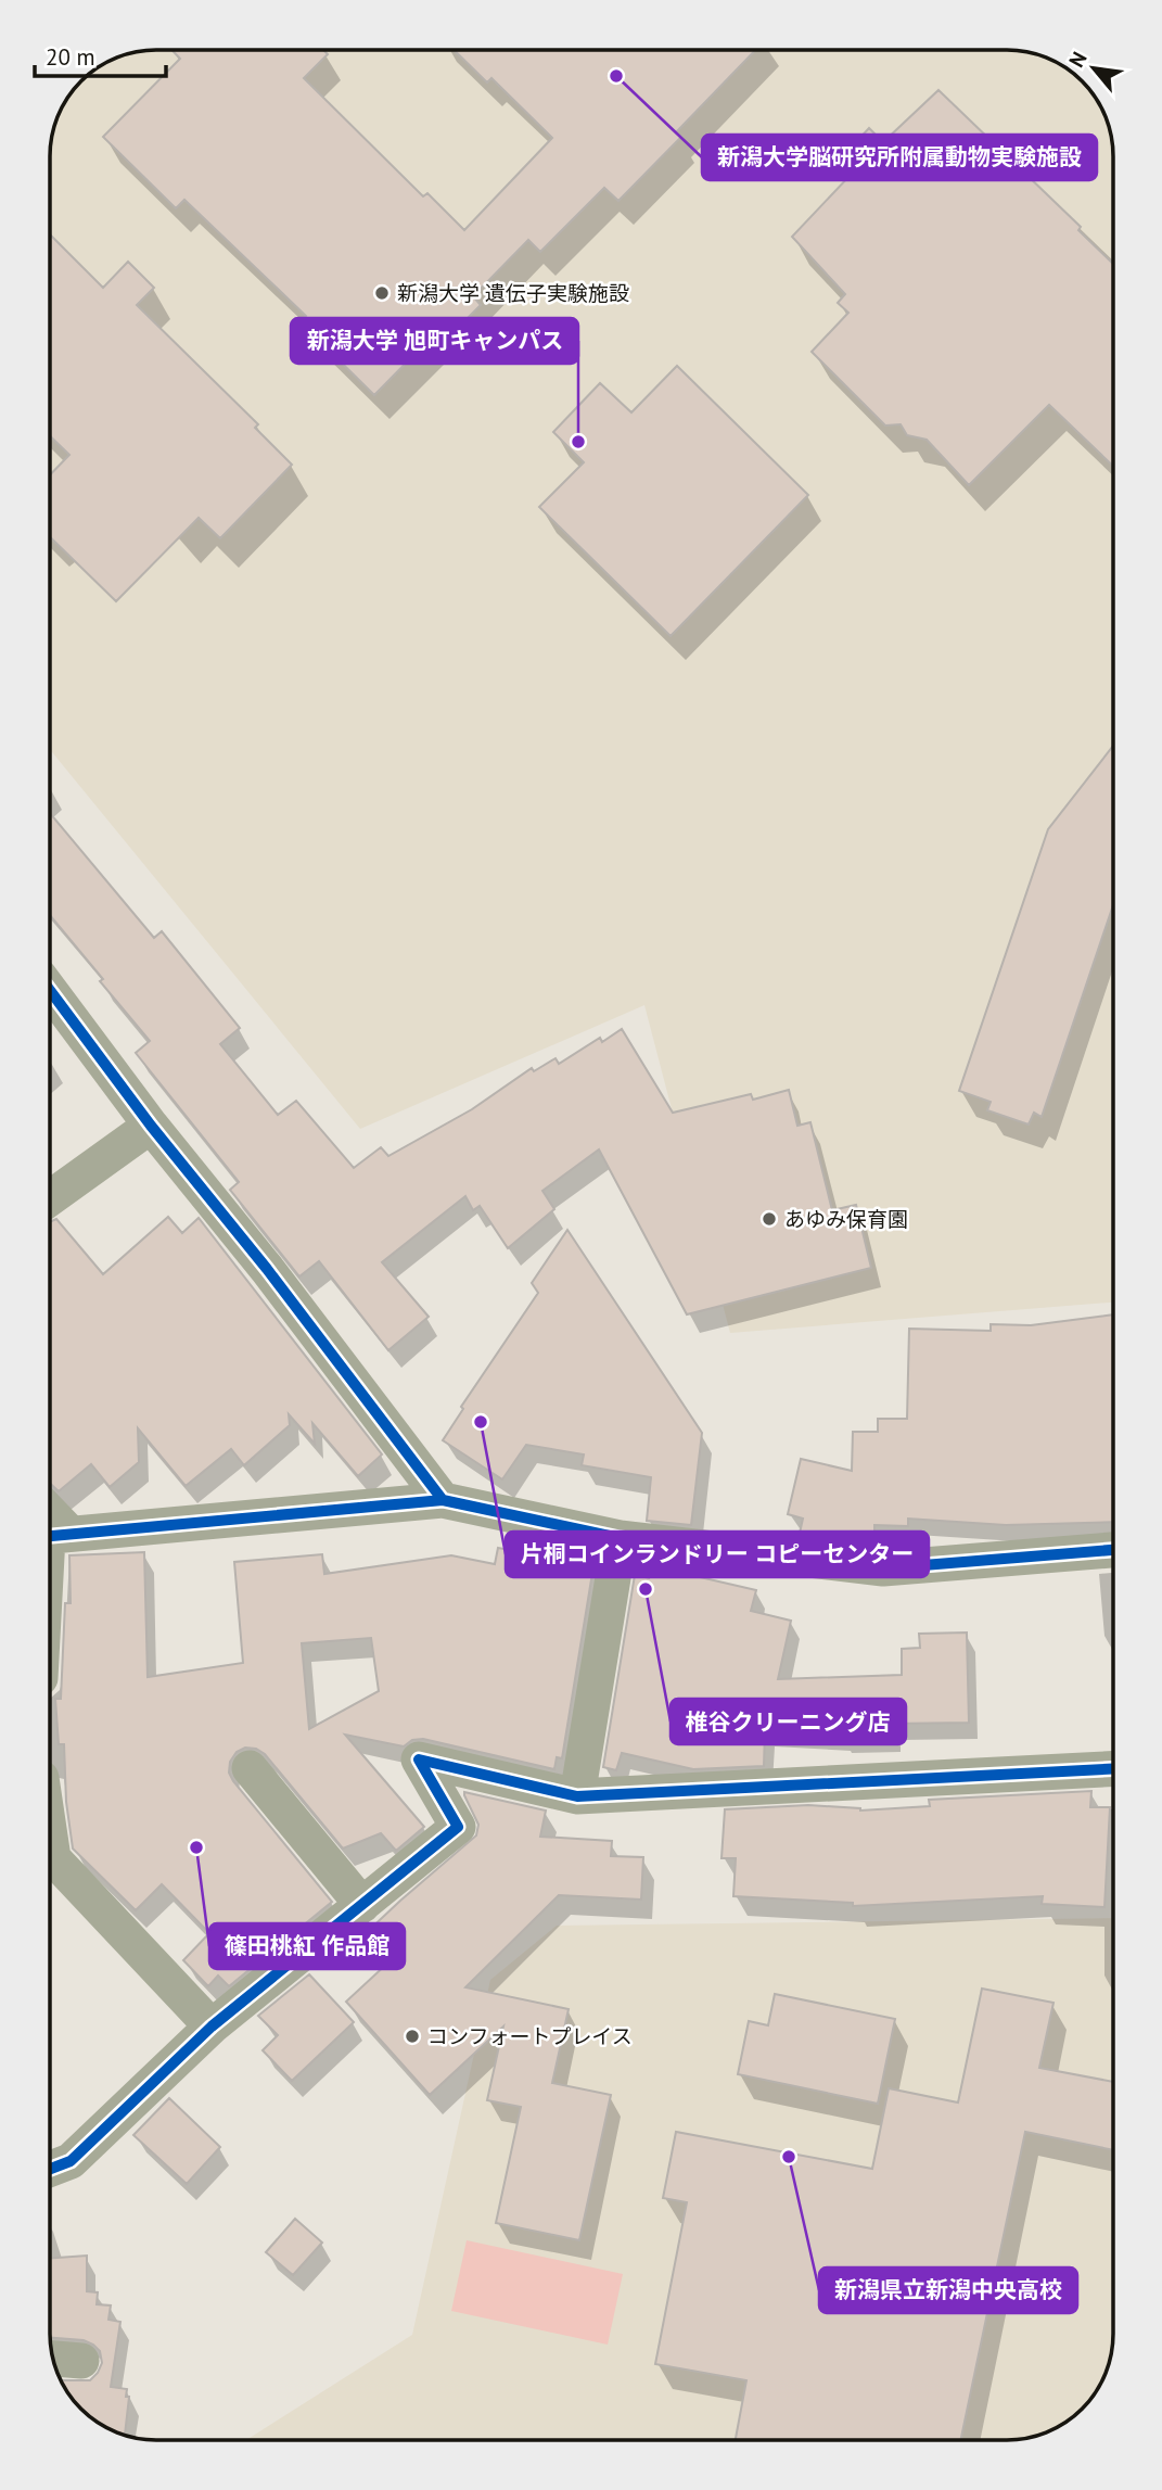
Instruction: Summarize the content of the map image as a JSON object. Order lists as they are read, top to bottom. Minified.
{"places":["新潟大学脳研究所附属動物実験施設","新潟大学 遺伝子実験施設","新潟大学 旭町キャンパス","あゆみ保育園","片桐コインランドリー コピーセンター","椎谷クリーニング店","篠田桃紅 作品館","コンフォートプレイス","新潟県立新潟中央高校"],"scale_bar":"20 m","north":"top left"}
